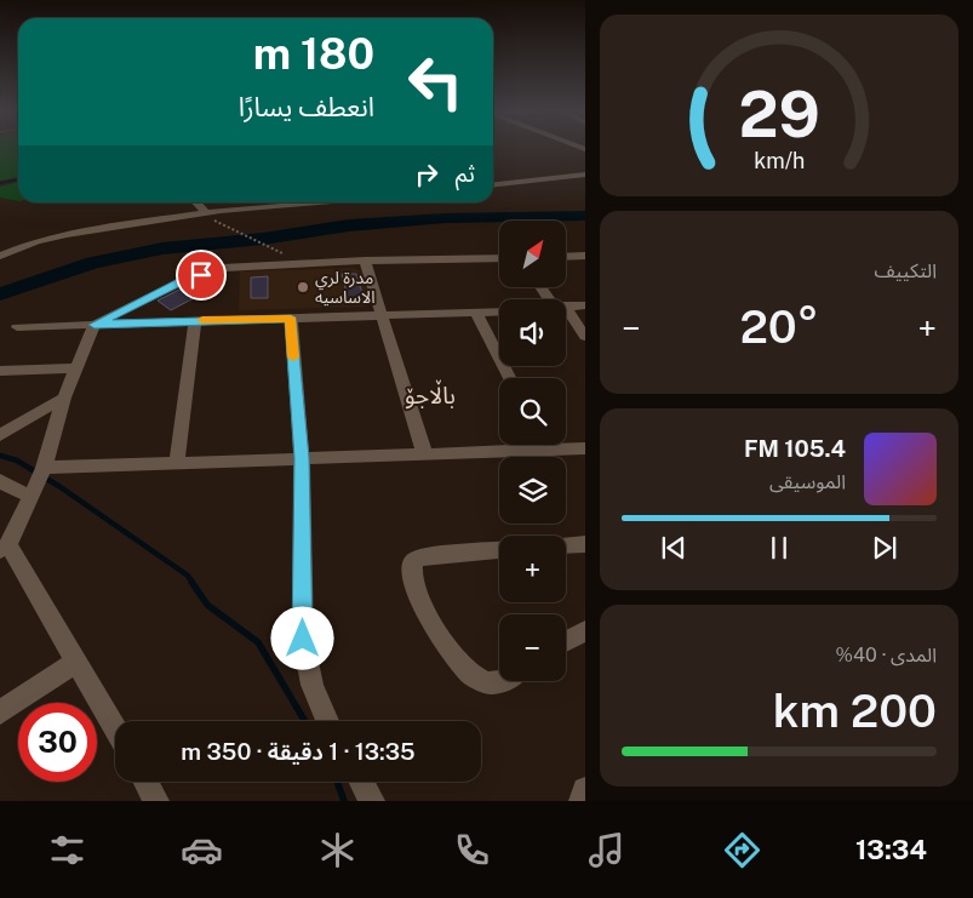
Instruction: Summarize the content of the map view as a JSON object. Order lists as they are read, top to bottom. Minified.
{"districts":["باڵاجۆ"],"places":["مدرة لري الاساسیه"],"north":"top right","page":{"turn":["180 m","انعطف يسارًا"],"then":"ثم","tile":["التكييف",["المدى · 40%","200 km"]],"map_buttons":["+","−"],"heat":["−","20°","+"],"song":["105.4 FM","الموسيقى"],"limit":"30","trip":"13:35 · 1 دقيقة · 350 m","tabs":"13:34","gauge":["29","km/h"]}}
